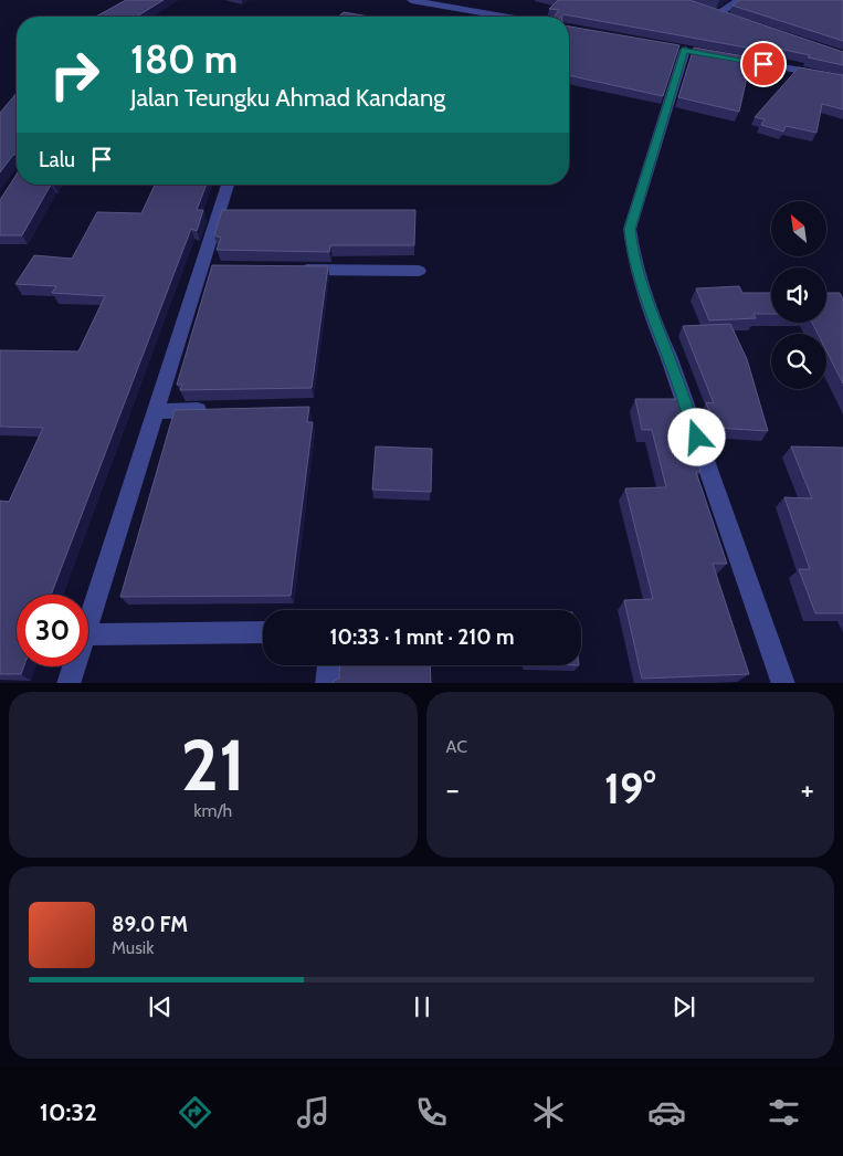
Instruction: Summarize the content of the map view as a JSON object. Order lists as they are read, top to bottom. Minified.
{"north":"top left","page":{"turn":["180 m","Jalan Teungku Ahmad Kandang"],"then":"Lalu","limit":"30","trip":"10:33 · 1 mnt · 210 m","tile":[["21","km/h"],"AC"],"heat":["−","19°","+"],"song":["89.0 FM","Musik"],"tabs":"10:32"}}
